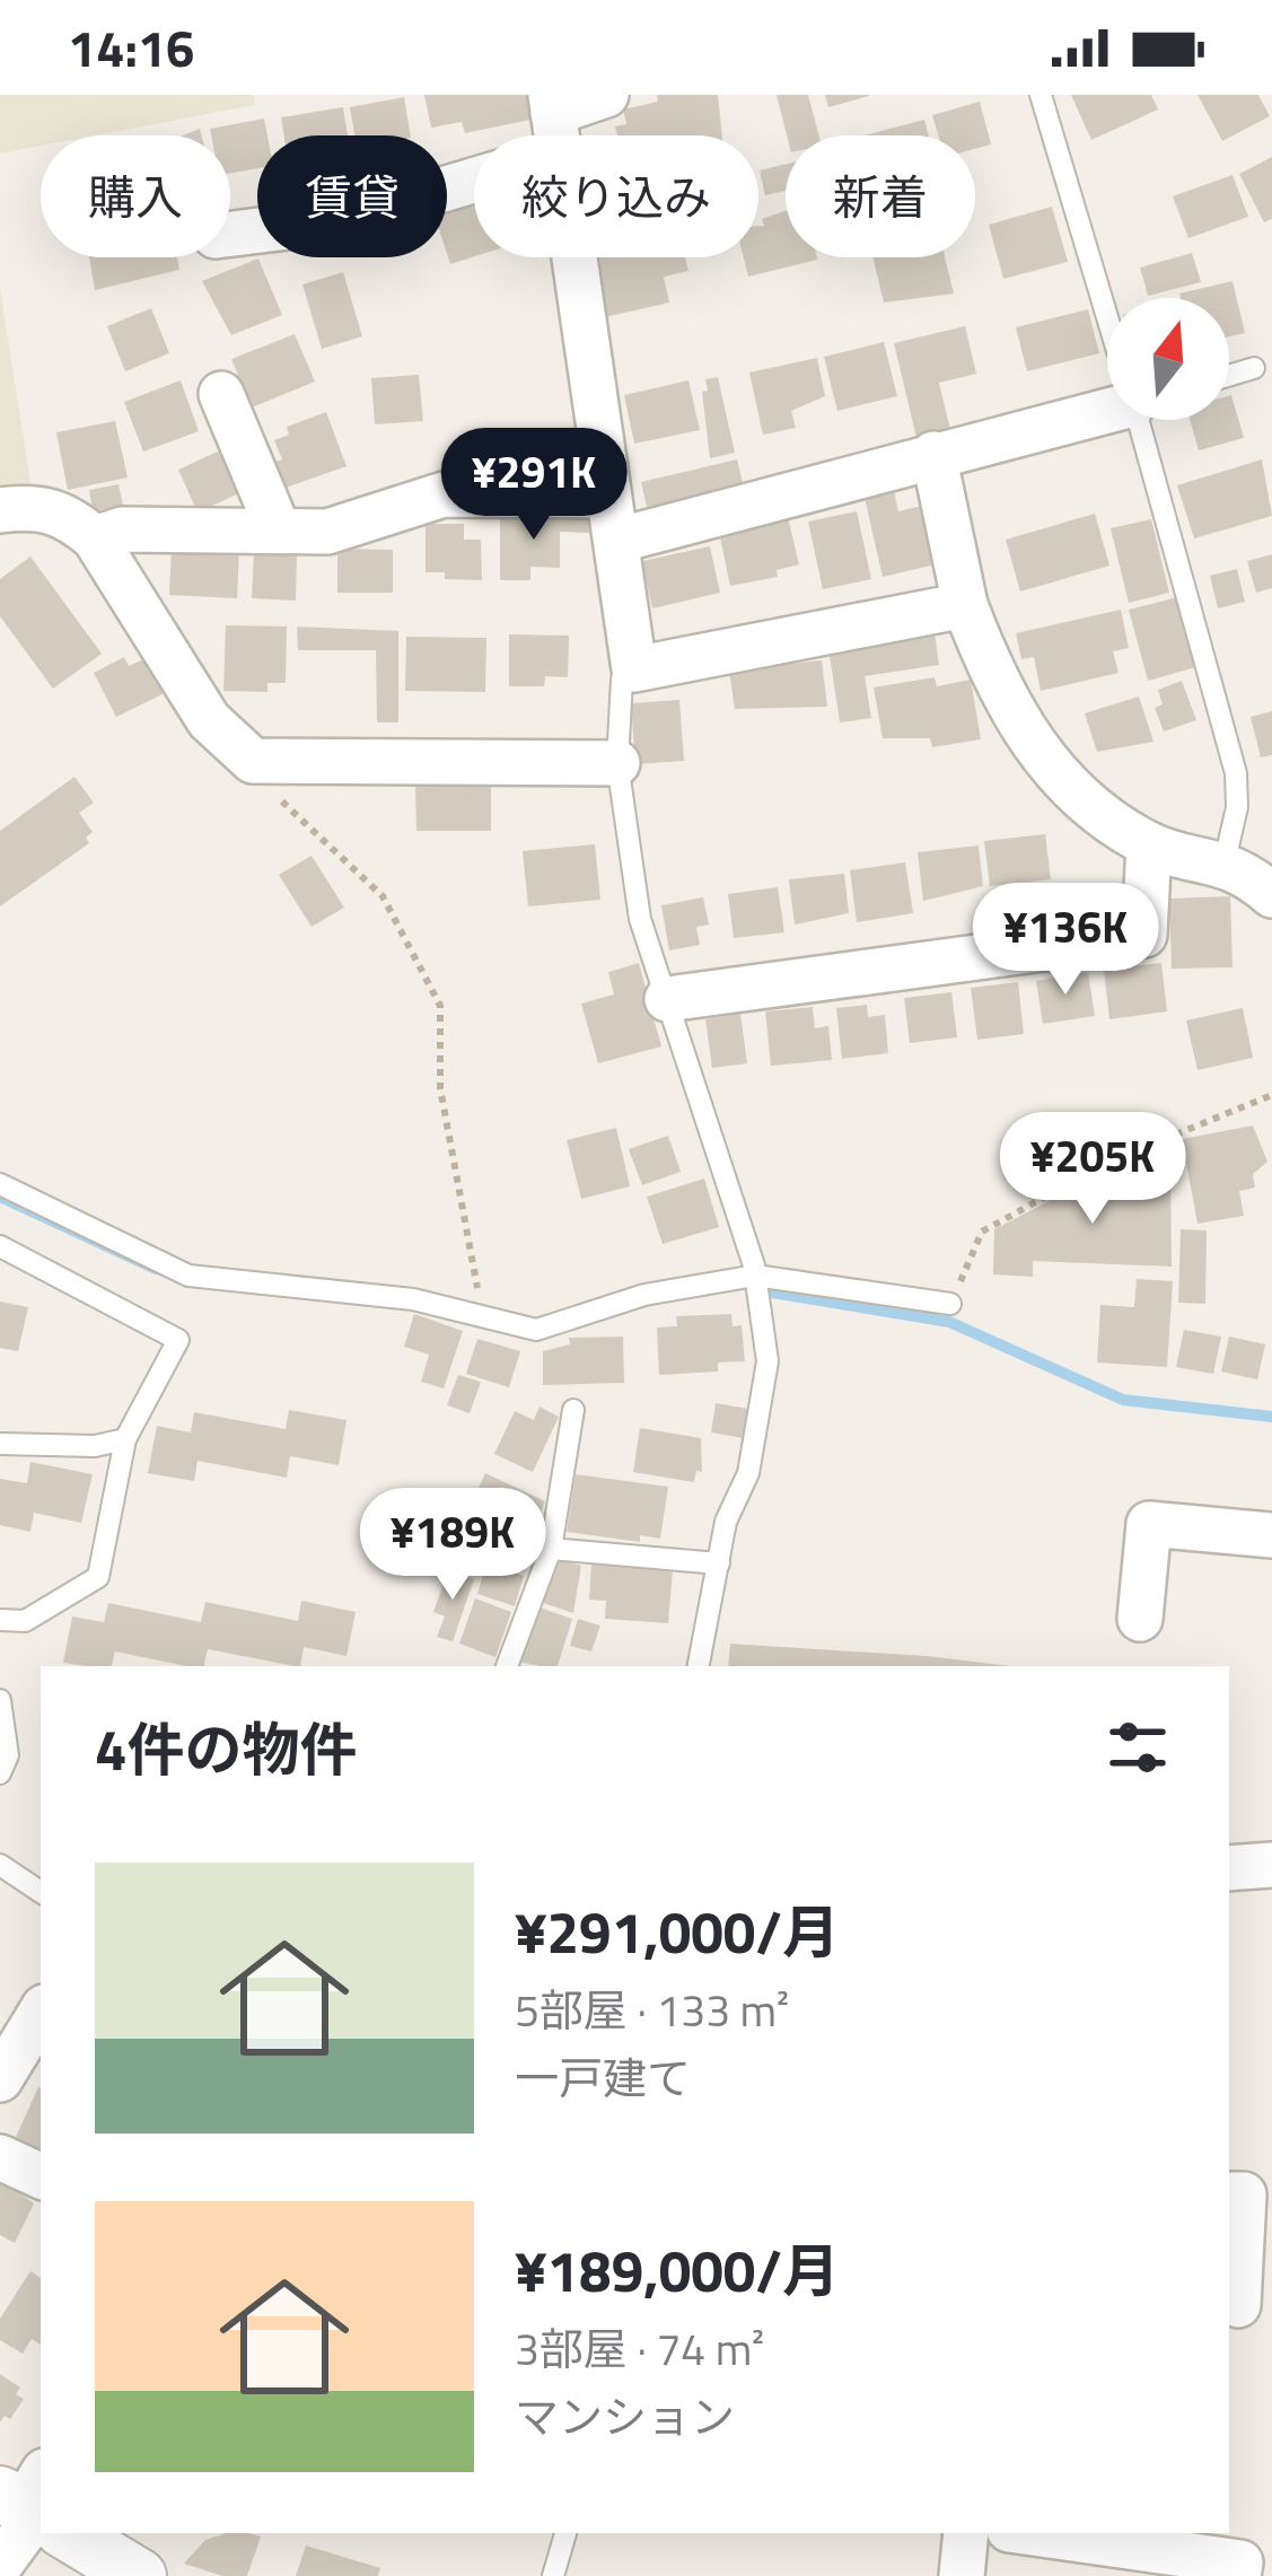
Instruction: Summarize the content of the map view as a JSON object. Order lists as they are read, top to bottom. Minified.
{"north":"top","page":{"status":"14:16","chip":["購入","賃貸","絞り込み","新着"],"price":["¥291K","¥136K","¥205K","¥189K"],"heading":"4件の物件","list":[{"name":"¥291,000/月","note":"5部屋 · 133 m² · 一戸建て"},{"name":"¥189,000/月","note":"3部屋 · 74 m² · マンション"}]}}
